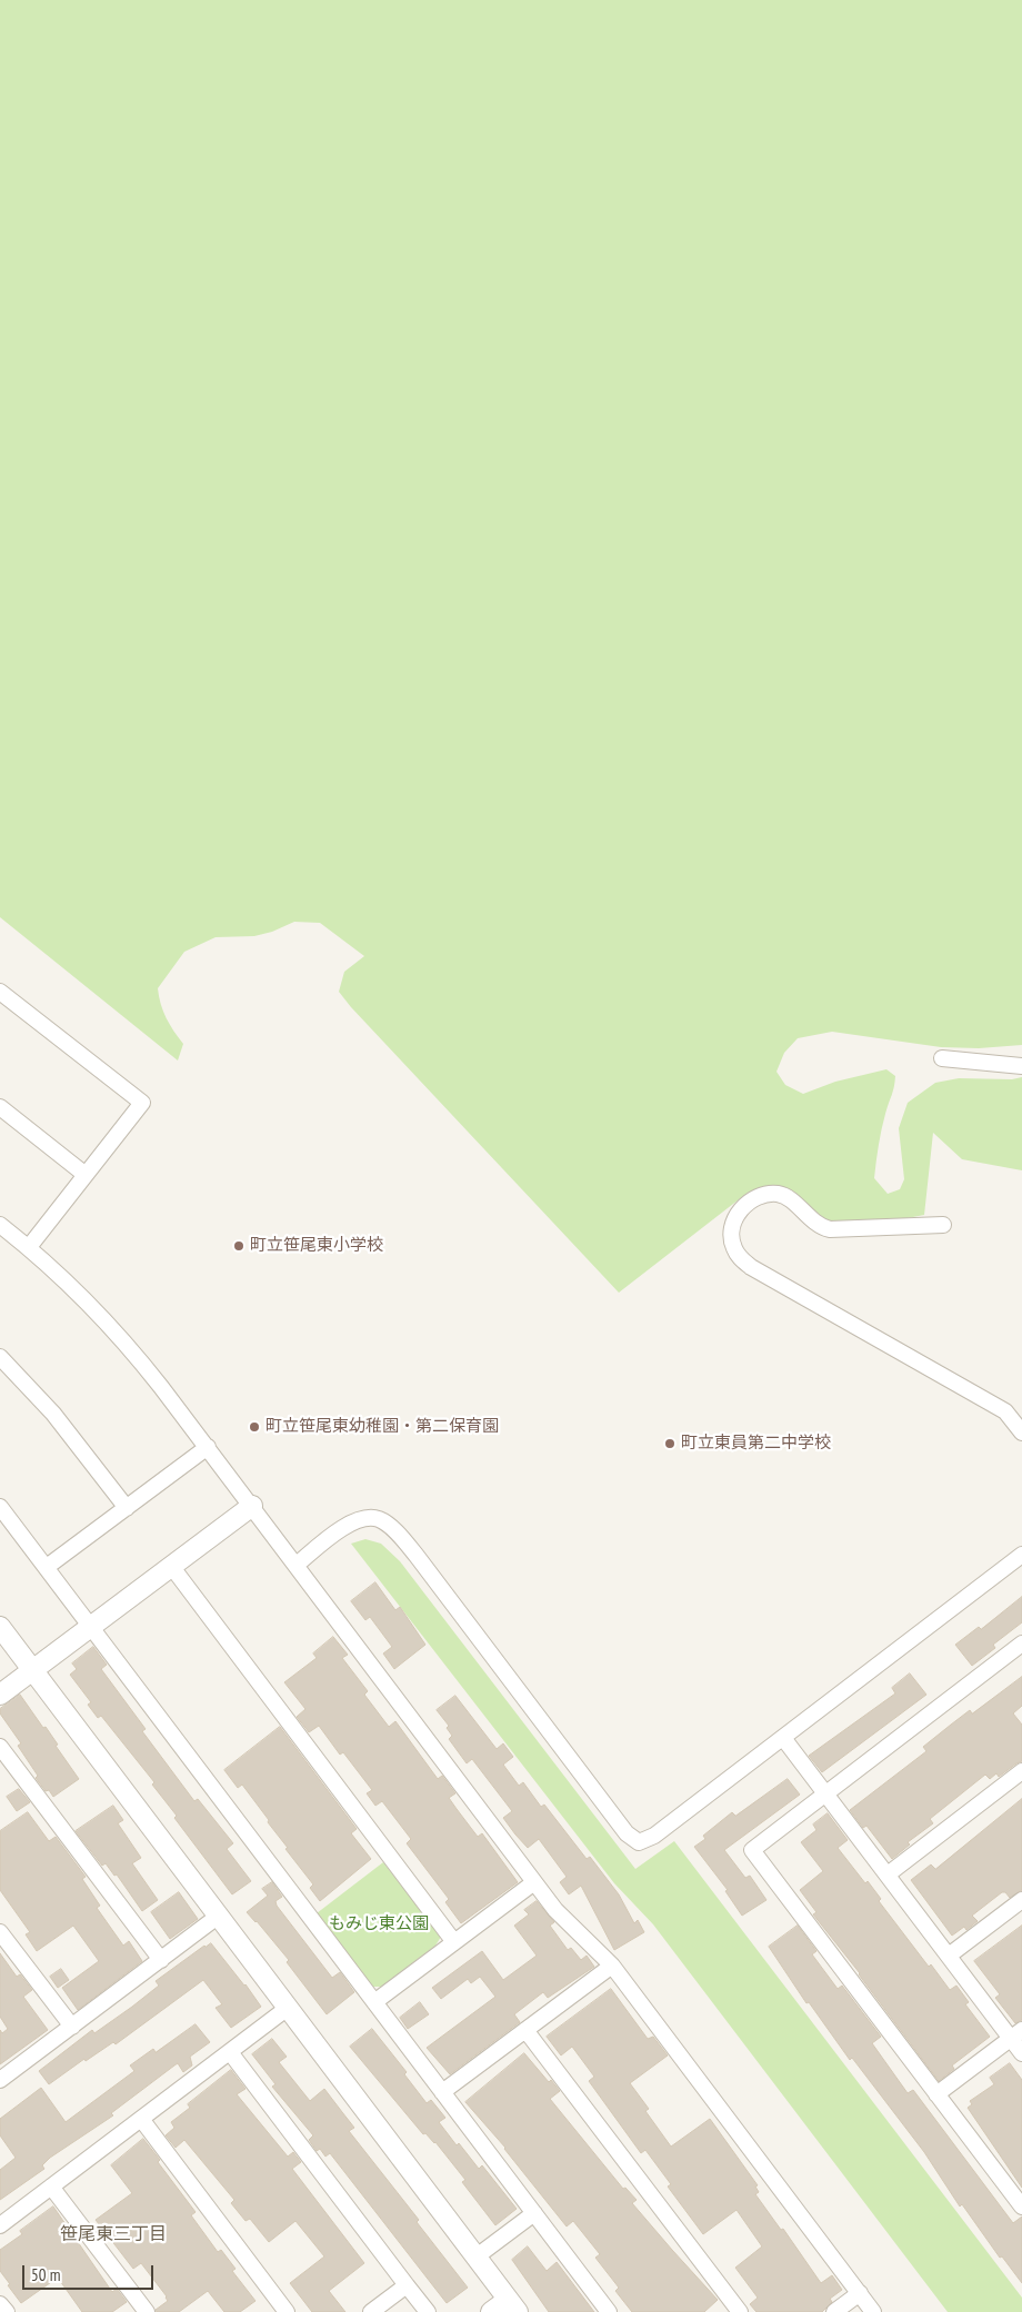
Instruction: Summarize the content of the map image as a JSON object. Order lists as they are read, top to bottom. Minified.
{"districts":["笹尾東三丁目"],"parks":["もみじ東公園"],"places":["町立笹尾東小学校","町立笹尾東幼稚園・第二保育園","町立東員第二中学校"],"scale_bar":"50 m"}
